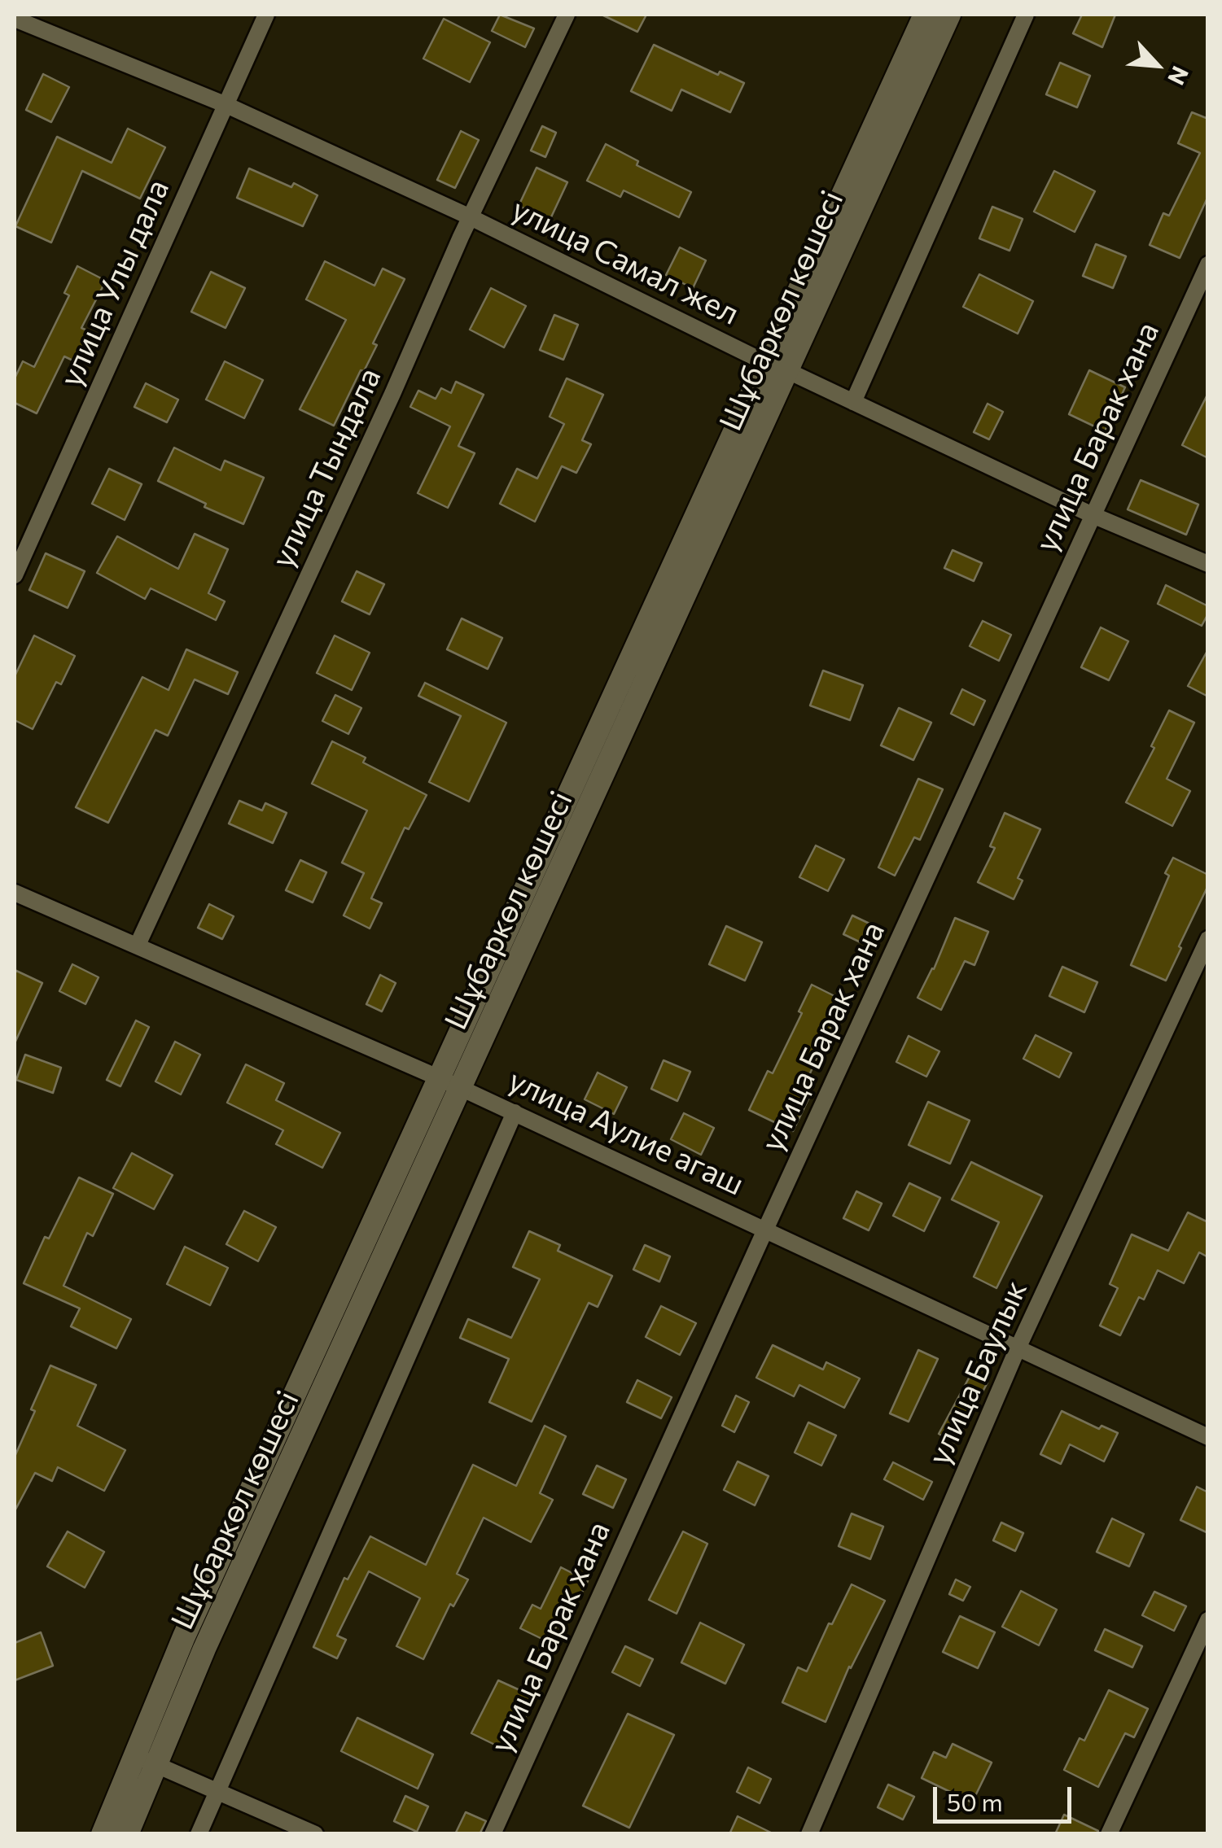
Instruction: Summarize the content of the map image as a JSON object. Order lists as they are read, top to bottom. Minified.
{"streets":{"street":["улица Самал жел","улица Улы дала","Шұбаркөл көшесі","улица Барак хана","улица Тындала","улица Аулие агаш","улица Баулык"]},"crossings":[["улица Самал жел","улица Улы дала"],["улица Самал жел","Шұбаркөл көшесі"],["улица Самал жел","улица Барак хана"],["улица Самал жел","улица Тындала"],["Шұбаркөл көшесі","улица Аулие агаш"],["улица Барак хана","улица Аулие агаш"],["улица Тындала","улица Аулие агаш"],["улица Аулие агаш","улица Баулык"]],"scale_bar":"50 m","north":"bottom right"}
